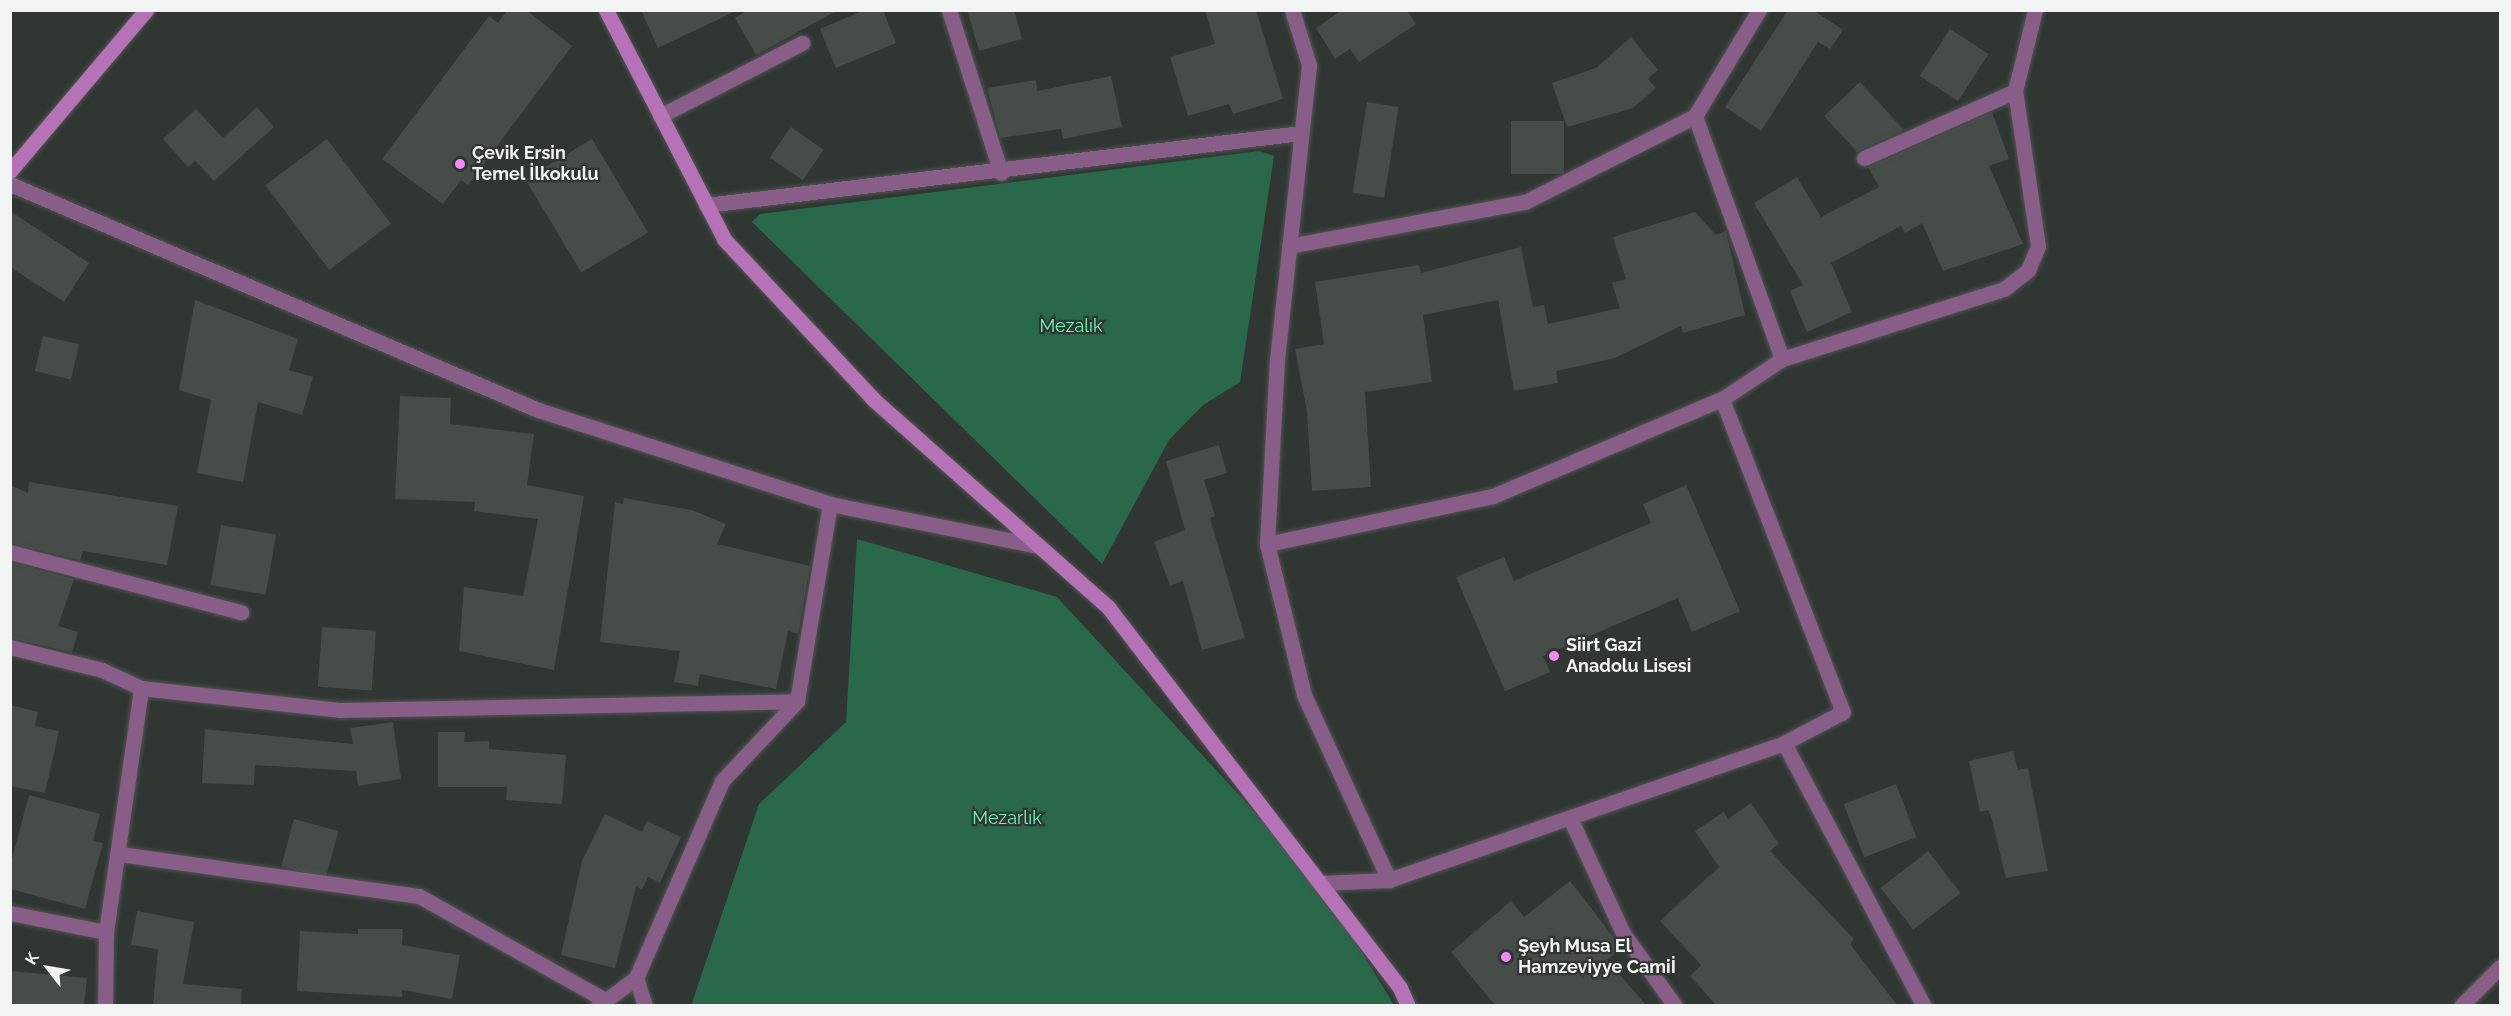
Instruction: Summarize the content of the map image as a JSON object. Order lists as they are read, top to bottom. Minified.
{"parks":["Mezalık","Mezarlık"],"places":["Çevik Ersin Temel İlkokulu","Siirt Gazi Anadolu Lisesi","Şeyh Musa El Hamzeviyye Camiİ"],"north":"top left"}
